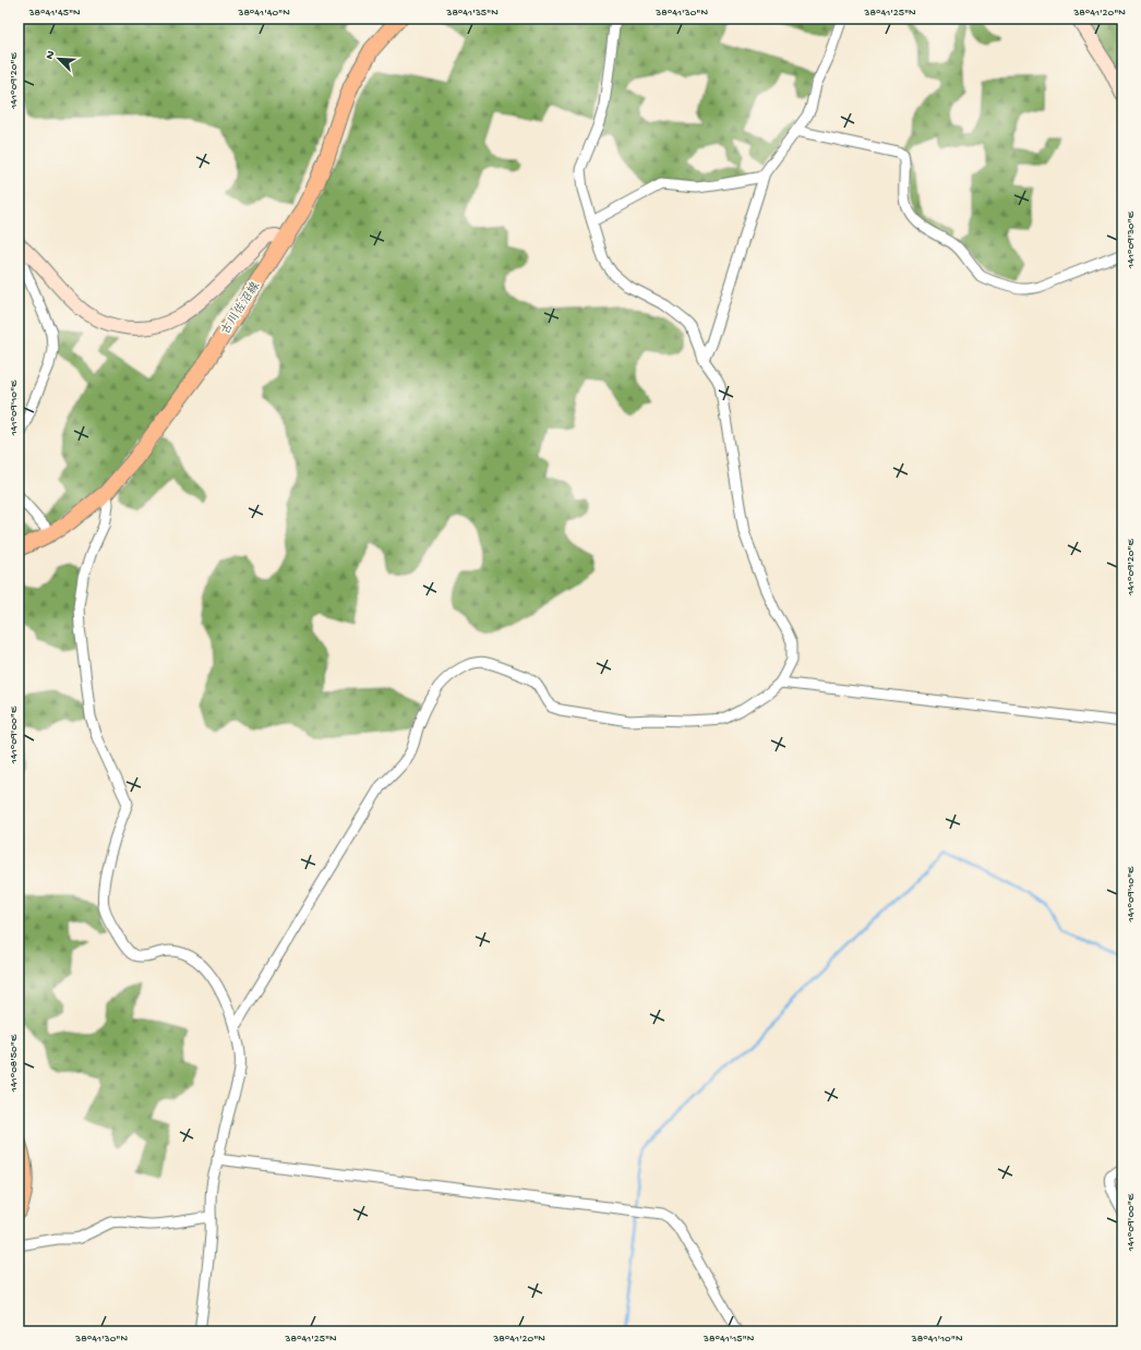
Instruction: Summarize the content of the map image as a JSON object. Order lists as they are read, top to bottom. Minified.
{"streets":{"main road":["古川佐沼線"]},"north":"top left","coordinates":["38°41'45\"N","38°41'40\"N","38°41'35\"N","38°41'30\"N","38°41'25\"N","38°41'20\"N","141°09'20\"E","141°09'30\"E","141°09'10\"E","141°09'00\"E","141°08'50\"E","38°41'15\"N","38°41'10\"N"]}
